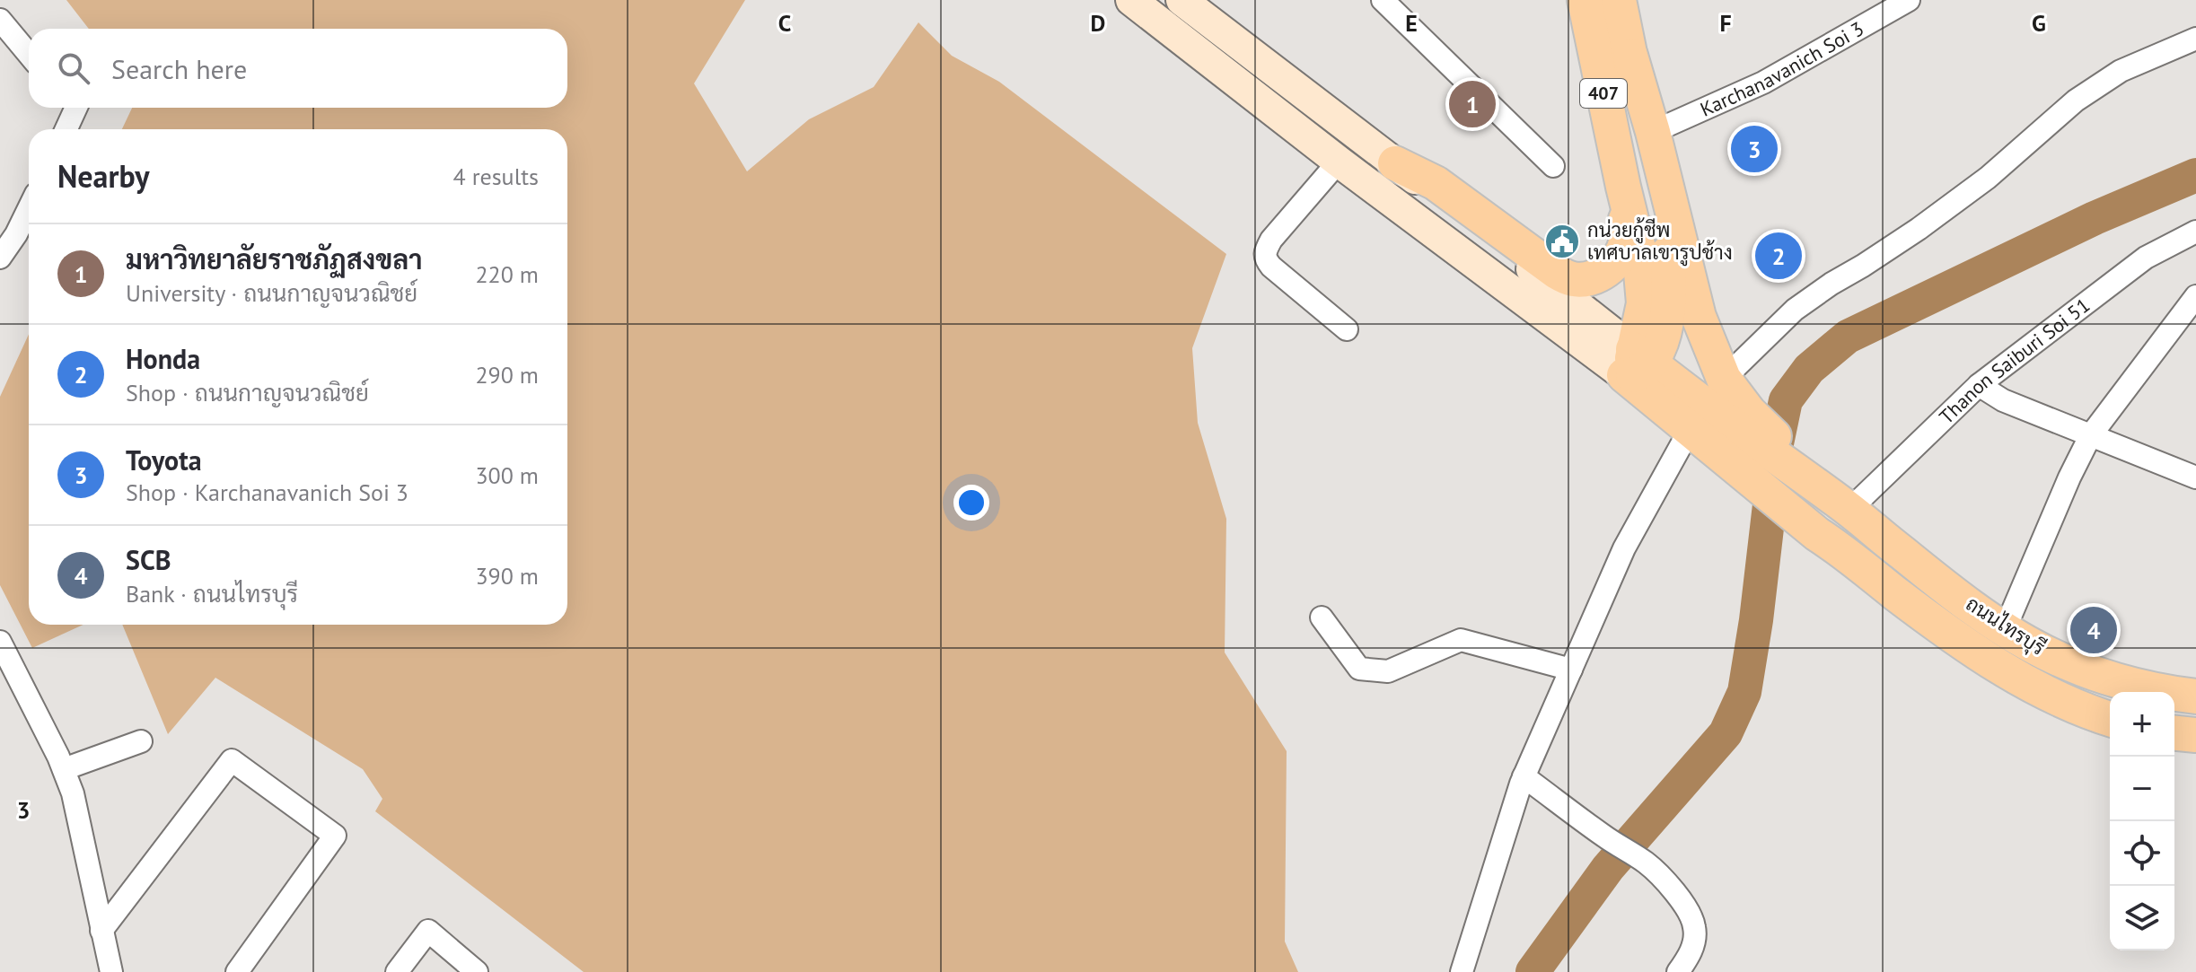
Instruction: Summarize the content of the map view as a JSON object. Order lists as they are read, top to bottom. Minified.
{"streets":{"main road":["407","ถนนไทรบุรี"],"street":["Karchanavanich Soi 3","Thanon Saiburi Soi 51"]},"crossings":[["Thanon Saiburi Soi 51","ถนนไทรบุรี"]],"places":{"public building":["กน่วยกู้ชีพ เทศบาลเขารูปช้าง"]},"page":{"search":"Search here","pins":["1","3","2","4"],"heading":["Nearby","4 results"],"list":[{"mark":"1","name":"มหาวิทยาลัยราชภัฏสงขลา","note":"University · ถนนกาญจนวณิชย์","value":"220 m"},{"mark":"2","name":"Honda","note":"Shop · ถนนกาญจนวณิชย์","value":"290 m"},{"mark":"3","name":"Toyota","note":"Shop · Karchanavanich Soi 3","value":"300 m"},{"mark":"4","name":"SCB","note":"Bank · ถนนไทรบุรี","value":"390 m"}],"map_buttons":["+","−"]},"grid":{"columns":["C","D","E","F","G"],"rows":["3"]}}
